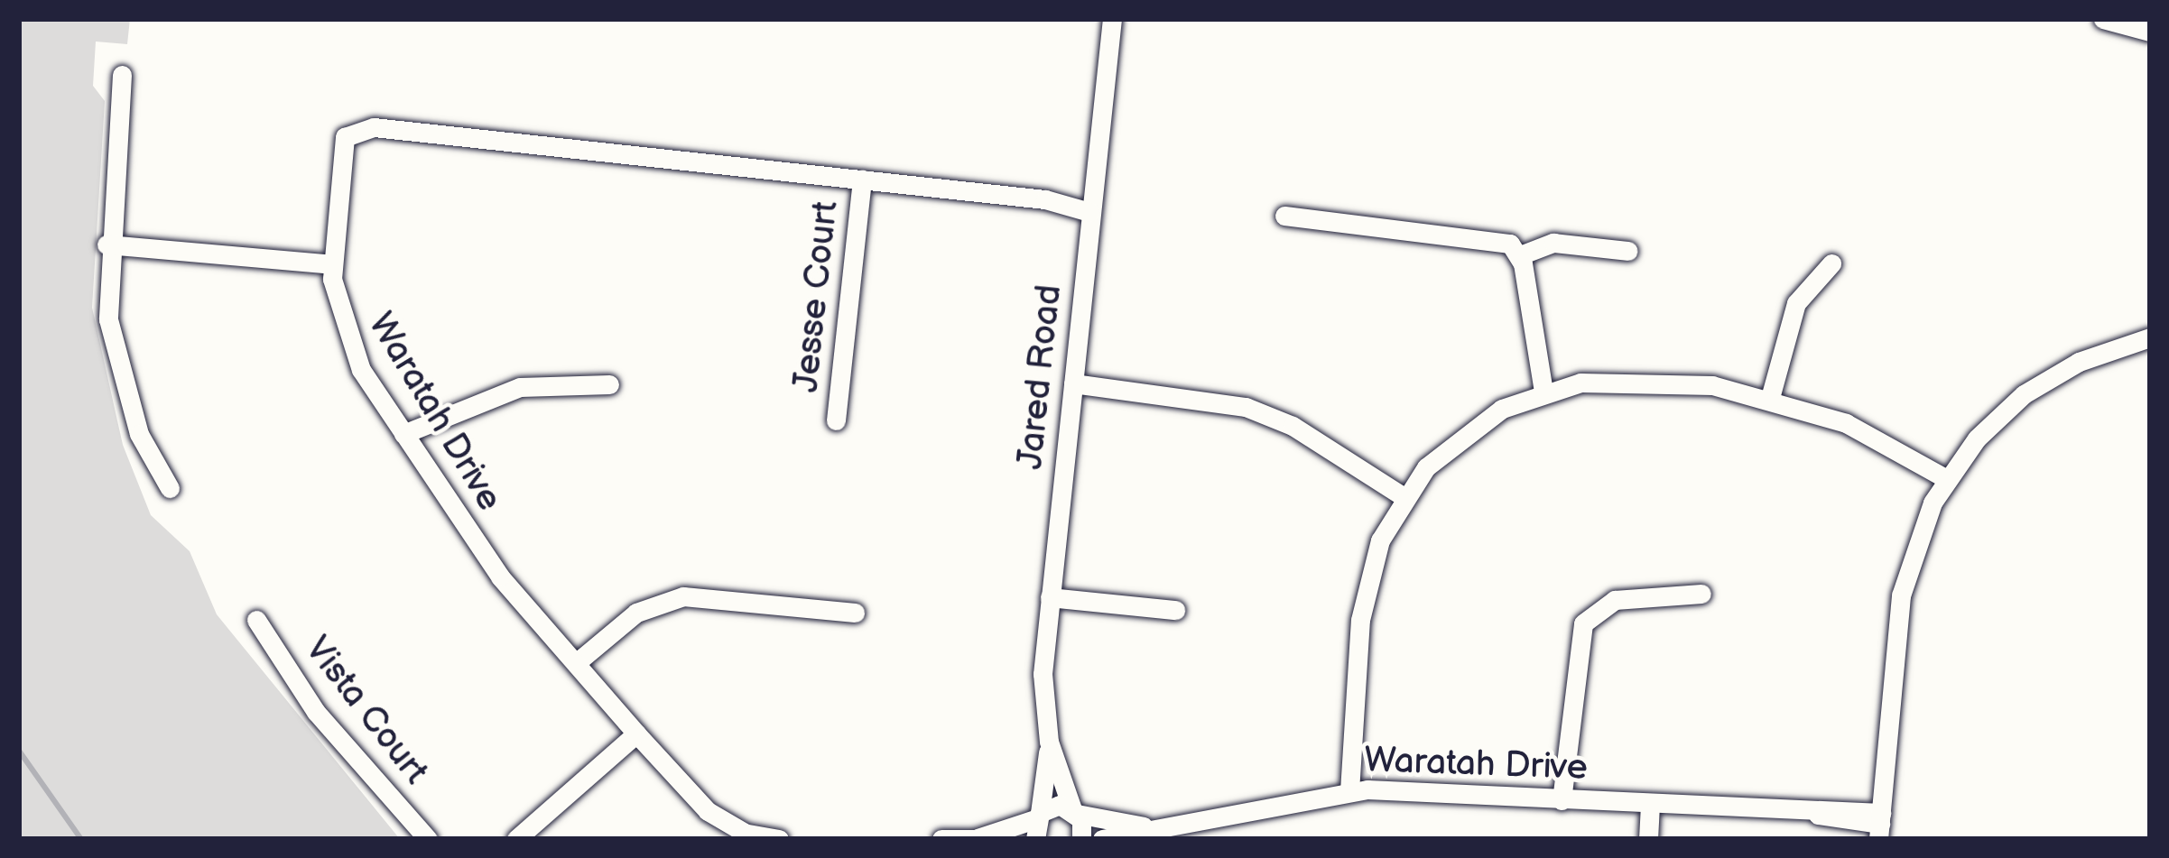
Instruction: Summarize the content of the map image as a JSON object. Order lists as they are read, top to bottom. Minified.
{"streets":{"street":["Jesse Court","Jared Road","Waratah Drive","Vista Court"]},"crossings":[["Jesse Court","Waratah Drive"],["Jared Road","Waratah Drive"]]}
